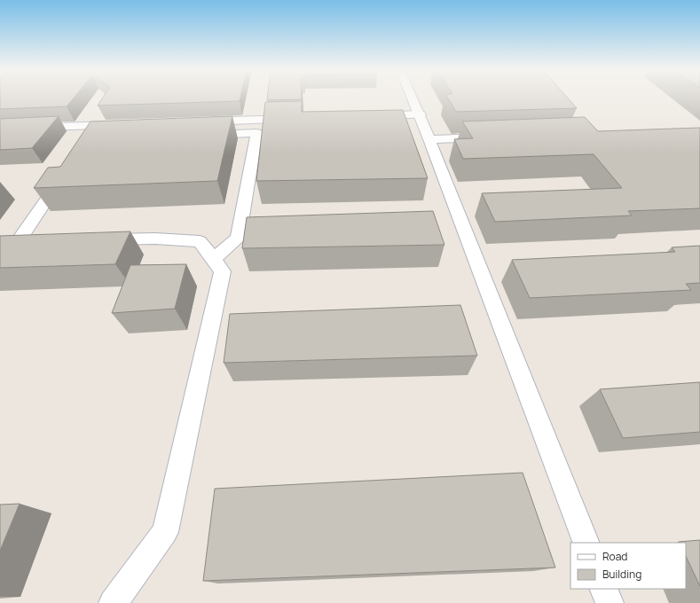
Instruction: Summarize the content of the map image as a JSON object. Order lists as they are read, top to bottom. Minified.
{"legend":["Road","Building"]}
